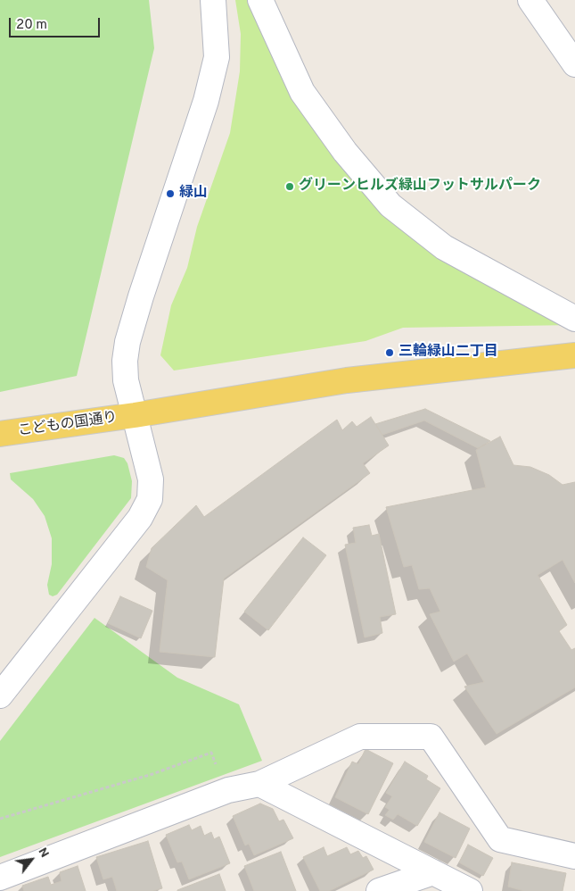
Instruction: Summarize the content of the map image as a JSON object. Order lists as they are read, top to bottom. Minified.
{"streets":{"main road":["こどもの国通り"]},"places":["グリーンヒルズ緑山フットサルパーク","緑山","三輪緑山二丁目"],"scale_bar":"20 m","north":"top right"}
